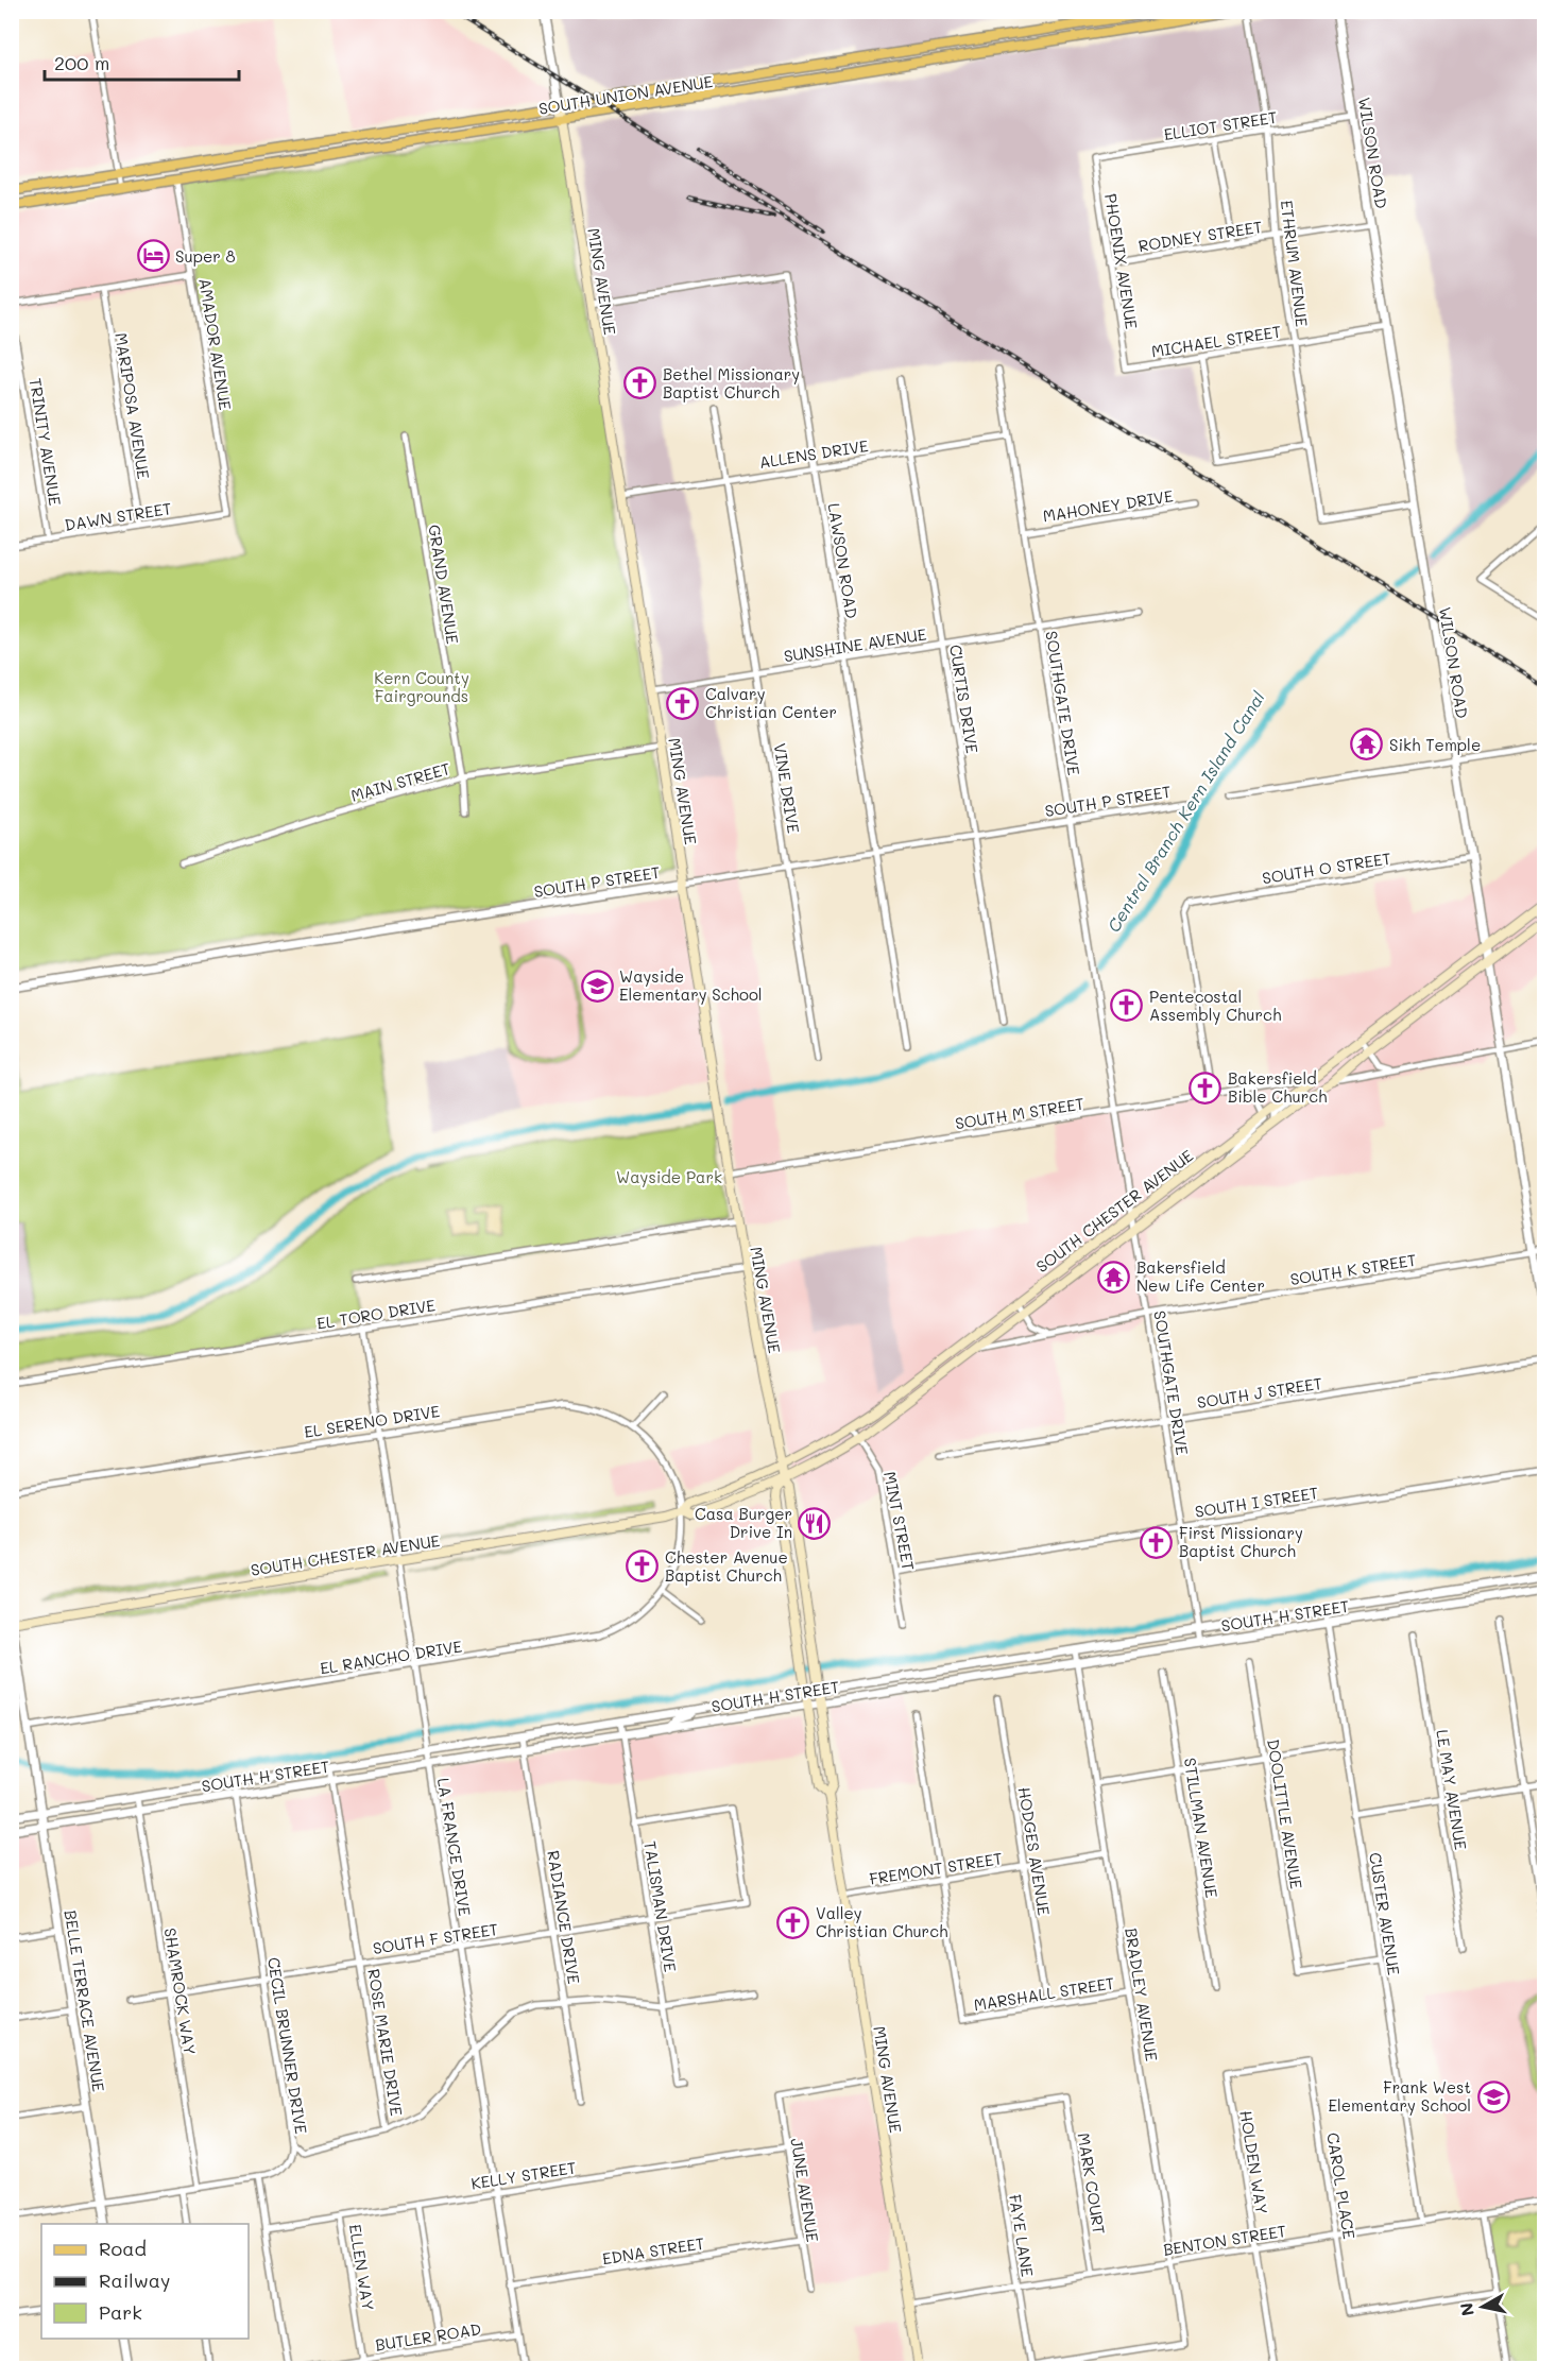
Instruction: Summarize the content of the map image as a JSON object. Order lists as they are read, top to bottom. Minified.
{"streets":{"main road":["SOUTH UNION AVENUE","MING AVENUE","SOUTH CHESTER AVENUE"],"street":["ELLIOT STREET","WILSON ROAD","RODNEY STREET","PHOENIX AVENUE","ETHRUM AVENUE","MICHAEL STREET","AMADOR AVENUE","MARIPOSA AVENUE","TRINITY AVENUE","ALLENS DRIVE","MAHONEY DRIVE","DAWN STREET","LAWSON ROAD","GRAND AVENUE","SUNSHINE AVENUE","CURTIS DRIVE","SOUTHGATE DRIVE","MAIN STREET","VINE DRIVE","SOUTH P STREET","SOUTH O STREET","SOUTH M STREET","SOUTH K STREET","EL TORO DRIVE","SOUTH J STREET","EL SERENO DRIVE","SOUTH I STREET","MINT STREET","SOUTH H STREET","EL RANCHO DRIVE","LE MAY AVENUE","DOOLITTLE AVENUE","STILLMAN AVENUE","LA FRANCE DRIVE","HODGES AVENUE","FREMONT STREET","TALISMAN DRIVE","CUSTER AVENUE","RADIANCE DRIVE","SOUTH F STREET","SHAMROCK WAY","MARSHALL STREET","BRADLEY AVENUE","BELLE TERRACE AVENUE","ROSE MARIE DRIVE","CECIL BRUNNER DRIVE","HOLDEN WAY","KELLY STREET","MARK COURT","CAROL PLACE","JUNE AVENUE","FAYE LANE","BENTON STREET","EDNA STREET","ELLEN WAY","BUTLER ROAD"]},"crossings":[["SOUTH UNION AVENUE","MING AVENUE"],["SOUTH UNION AVENUE","AMADOR AVENUE"],["ELLIOT STREET","WILSON ROAD"],["ELLIOT STREET","PHOENIX AVENUE"],["ELLIOT STREET","ETHRUM AVENUE"],["WILSON ROAD","RODNEY STREET"],["WILSON ROAD","ETHRUM AVENUE"],["WILSON ROAD","MICHAEL STREET"],["WILSON ROAD","SOUTH O STREET"],["WILSON ROAD","SOUTH CHESTER AVENUE"],["WILSON ROAD","SOUTH K STREET"],["RODNEY STREET","PHOENIX AVENUE"],["RODNEY STREET","ETHRUM AVENUE"],["PHOENIX AVENUE","MICHAEL STREET"],["ETHRUM AVENUE","MICHAEL STREET"],["MING AVENUE","ALLENS DRIVE"],["MING AVENUE","LAWSON ROAD"],["MING AVENUE","SUNSHINE AVENUE"],["MING AVENUE","MAIN STREET"],["MING AVENUE","SOUTH P STREET"],["MING AVENUE","SOUTH M STREET"],["MING AVENUE","SOUTH CHESTER AVENUE"],["MING AVENUE","EL TORO DRIVE"],["MING AVENUE","SOUTH H STREET"],["MING AVENUE","FREMONT STREET"],["MING AVENUE","JUNE AVENUE"],["MING AVENUE","BENTON STREET"],["AMADOR AVENUE","DAWN STREET"],["MARIPOSA AVENUE","DAWN STREET"],["TRINITY AVENUE","DAWN STREET"],["ALLENS DRIVE","LAWSON ROAD"],["ALLENS DRIVE","CURTIS DRIVE"],["ALLENS DRIVE","SOUTHGATE DRIVE"],["ALLENS DRIVE","VINE DRIVE"],["MAHONEY DRIVE","SOUTHGATE DRIVE"],["LAWSON ROAD","SUNSHINE AVENUE"],["LAWSON ROAD","SOUTH P STREET"],["GRAND AVENUE","MAIN STREET"],["SUNSHINE AVENUE","CURTIS DRIVE"],["SUNSHINE AVENUE","SOUTHGATE DRIVE"],["SUNSHINE AVENUE","VINE DRIVE"],["CURTIS DRIVE","SOUTH P STREET"],["SOUTHGATE DRIVE","SOUTH P STREET"],["SOUTHGATE DRIVE","SOUTH M STREET"],["SOUTHGATE DRIVE","SOUTH CHESTER AVENUE"],["SOUTHGATE DRIVE","SOUTH K STREET"],["SOUTHGATE DRIVE","SOUTH J STREET"],["SOUTHGATE DRIVE","SOUTH I STREET"],["SOUTHGATE DRIVE","SOUTH H STREET"],["VINE DRIVE","SOUTH P STREET"],["SOUTH O STREET","SOUTH M STREET"],["SOUTH M STREET","SOUTH CHESTER AVENUE"],["SOUTH CHESTER AVENUE","SOUTH K STREET"],["SOUTH CHESTER AVENUE","EL SERENO DRIVE"],["SOUTH CHESTER AVENUE","MINT STREET"],["SOUTH CHESTER AVENUE","EL RANCHO DRIVE"],["SOUTH CHESTER AVENUE","LA FRANCE DRIVE"],["SOUTH CHESTER AVENUE","BELLE TERRACE AVENUE"],["EL TORO DRIVE","LA FRANCE DRIVE"],["EL SERENO DRIVE","EL RANCHO DRIVE"],["EL SERENO DRIVE","LA FRANCE DRIVE"],["SOUTH I STREET","MINT STREET"],["SOUTH H STREET","LA FRANCE DRIVE"],["SOUTH H STREET","TALISMAN DRIVE"],["SOUTH H STREET","CUSTER AVENUE"],["SOUTH H STREET","RADIANCE DRIVE"],["SOUTH H STREET","SHAMROCK WAY"],["SOUTH H STREET","BRADLEY AVENUE"],["SOUTH H STREET","BELLE TERRACE AVENUE"],["SOUTH H STREET","ROSE MARIE DRIVE"],["SOUTH H STREET","CECIL BRUNNER DRIVE"],["EL RANCHO DRIVE","LA FRANCE DRIVE"],["EL RANCHO DRIVE","BELLE TERRACE AVENUE"],["DOOLITTLE AVENUE","CUSTER AVENUE"],["LA FRANCE DRIVE","SOUTH F STREET"],["LA FRANCE DRIVE","KELLY STREET"],["LA FRANCE DRIVE","EDNA STREET"],["LA FRANCE DRIVE","BUTLER ROAD"],["HODGES AVENUE","FREMONT STREET"],["HODGES AVENUE","MARSHALL STREET"],["FREMONT STREET","MARSHALL STREET"],["FREMONT STREET","BRADLEY AVENUE"],["TALISMAN DRIVE","SOUTH F STREET"],["CUSTER AVENUE","BENTON STREET"],["RADIANCE DRIVE","SOUTH F STREET"],["SOUTH F STREET","SHAMROCK WAY"],["SOUTH F STREET","ROSE MARIE DRIVE"],["SOUTH F STREET","CECIL BRUNNER DRIVE"],["MARSHALL STREET","BRADLEY AVENUE"],["BRADLEY AVENUE","FAYE LANE"],["BRADLEY AVENUE","BENTON STREET"],["HOLDEN WAY","CAROL PLACE"],["HOLDEN WAY","BENTON STREET"],["KELLY STREET","JUNE AVENUE"],["KELLY STREET","ELLEN WAY"],["MARK COURT","FAYE LANE"],["MARK COURT","BENTON STREET"],["CAROL PLACE","BENTON STREET"],["JUNE AVENUE","EDNA STREET"],["FAYE LANE","BENTON STREET"],["ELLEN WAY","BUTLER ROAD"]],"water":["Central Branch Kern Island Canal"],"parks":["Kern County Fairgrounds","Wayside Park"],"places":{"hotel":["Super 8"],"church":["Bethel Missionary Baptist Church","Calvary Christian Center","Pentecostal Assembly Church","Bakersfield Bible Church","First Missionary Baptist Church","Chester Avenue Baptist Church","Valley Christian Church"],"temple":["Sikh Temple","Bakersfield New Life Center"],"school or university":["Wayside Elementary School","Frank West Elementary School"],"restaurant":["Casa Burger Drive In"]},"legend":["Road","Railway","Park"],"scale_bar":"200 m","north":"left"}
